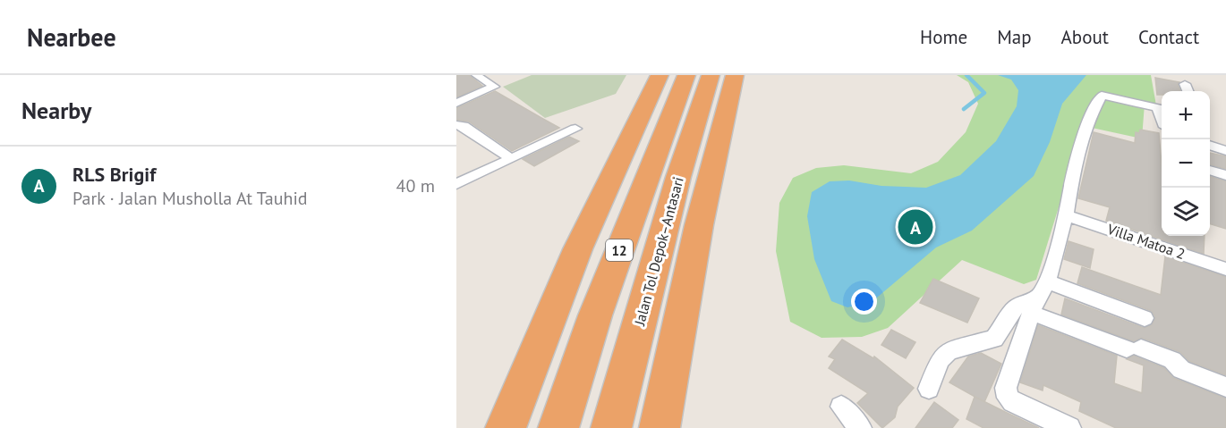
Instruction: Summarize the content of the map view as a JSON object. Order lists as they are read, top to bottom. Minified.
{"streets":{"highway":["12","Jalan Tol Depok–Antasari"],"street":["Villa Matoa 2"]},"page":{"header":"Nearbee","nav":["Home","Map","About","Contact"],"heading":"Nearby","map_buttons":["+","−"],"list":[{"mark":"A","name":"RLS Brigif","note":"Park · Jalan Musholla At Tauhid","value":"40 m"}],"pins":"A"}}
